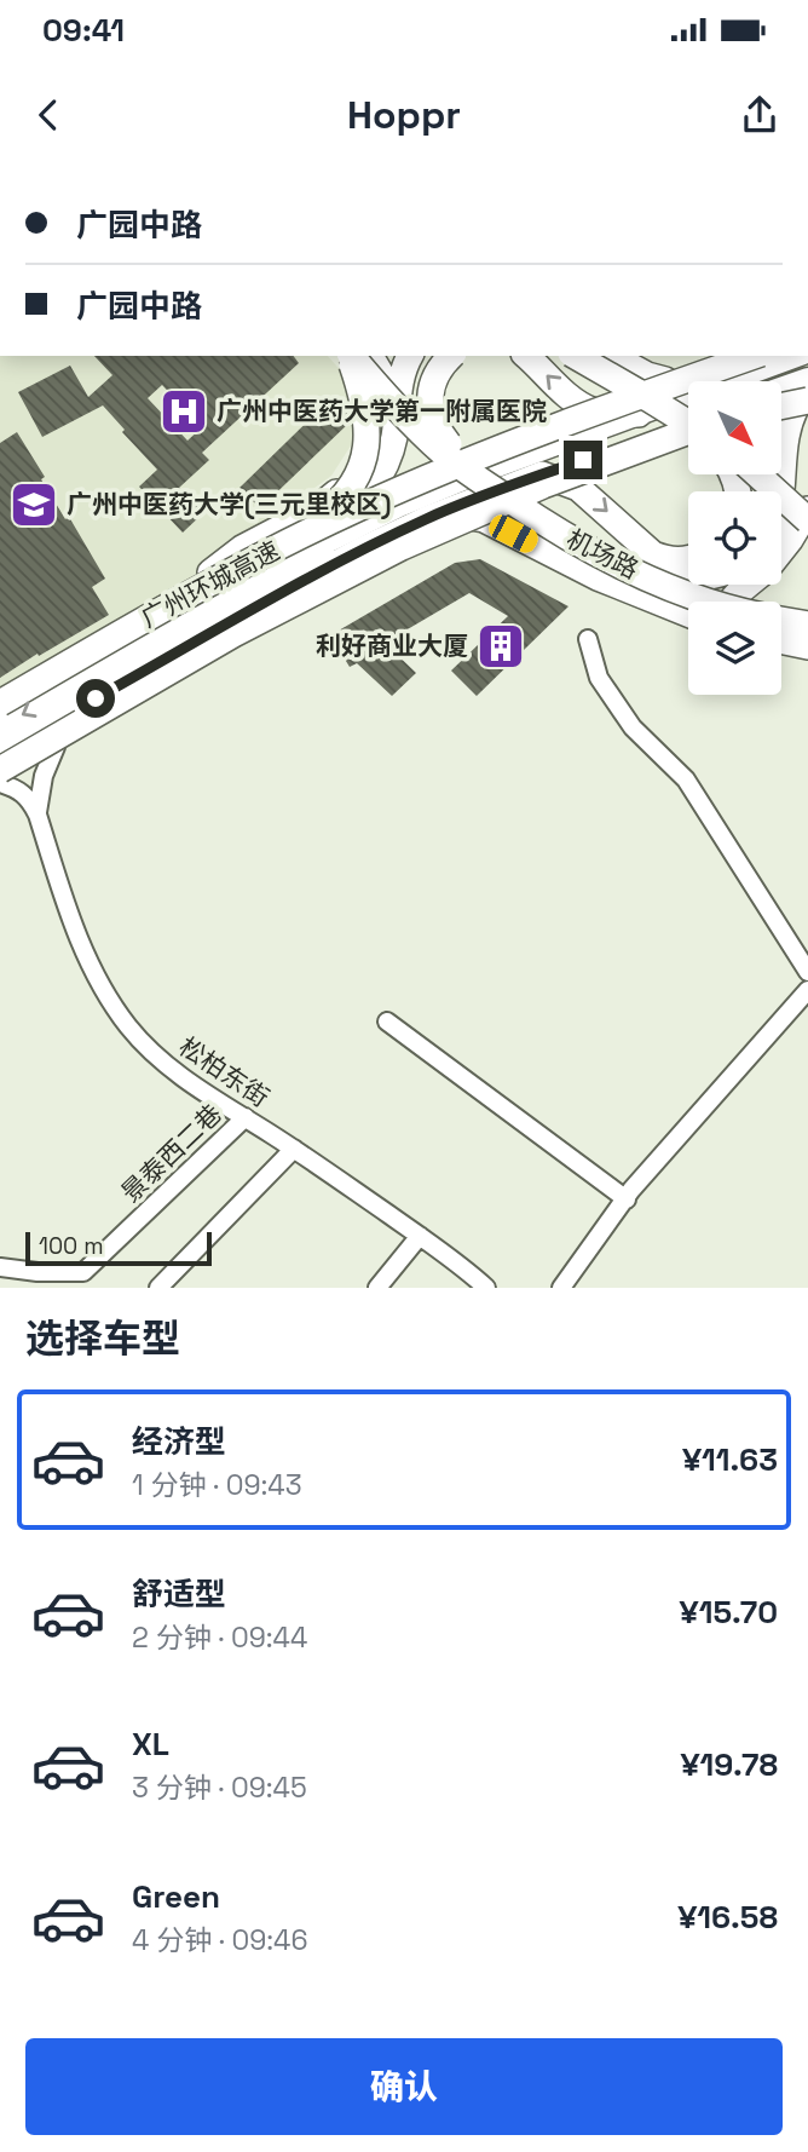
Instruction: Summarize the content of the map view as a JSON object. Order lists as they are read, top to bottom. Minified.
{"streets":{"highway":["机场路","广州环城高速"],"street":["松柏东街","景泰西二巷"]},"crossings":[["松柏东街","景泰西二巷"]],"places":{"hospital":["广州中医药大学第一附属医院"],"school or university":["广州中医药大学(三元里校区)"],"building":["利好商业大厦"]},"scale_bar":"100 m","north":"bottom right","page":{"status":"09:41","header":"Hoppr","banner":["广园中路","广园中路"],"scale":"100 m","heading":"选择车型","list":[{"name":"经济型","note":"1 分钟 · 09:43","value":"¥11.63"},{"name":"舒适型","note":"2 分钟 · 09:44","value":"¥15.70"},{"name":"XL","note":"3 分钟 · 09:45","value":"¥19.78"},{"name":"Green","note":"4 分钟 · 09:46","value":"¥16.58"}],"buttons":"确认"}}
